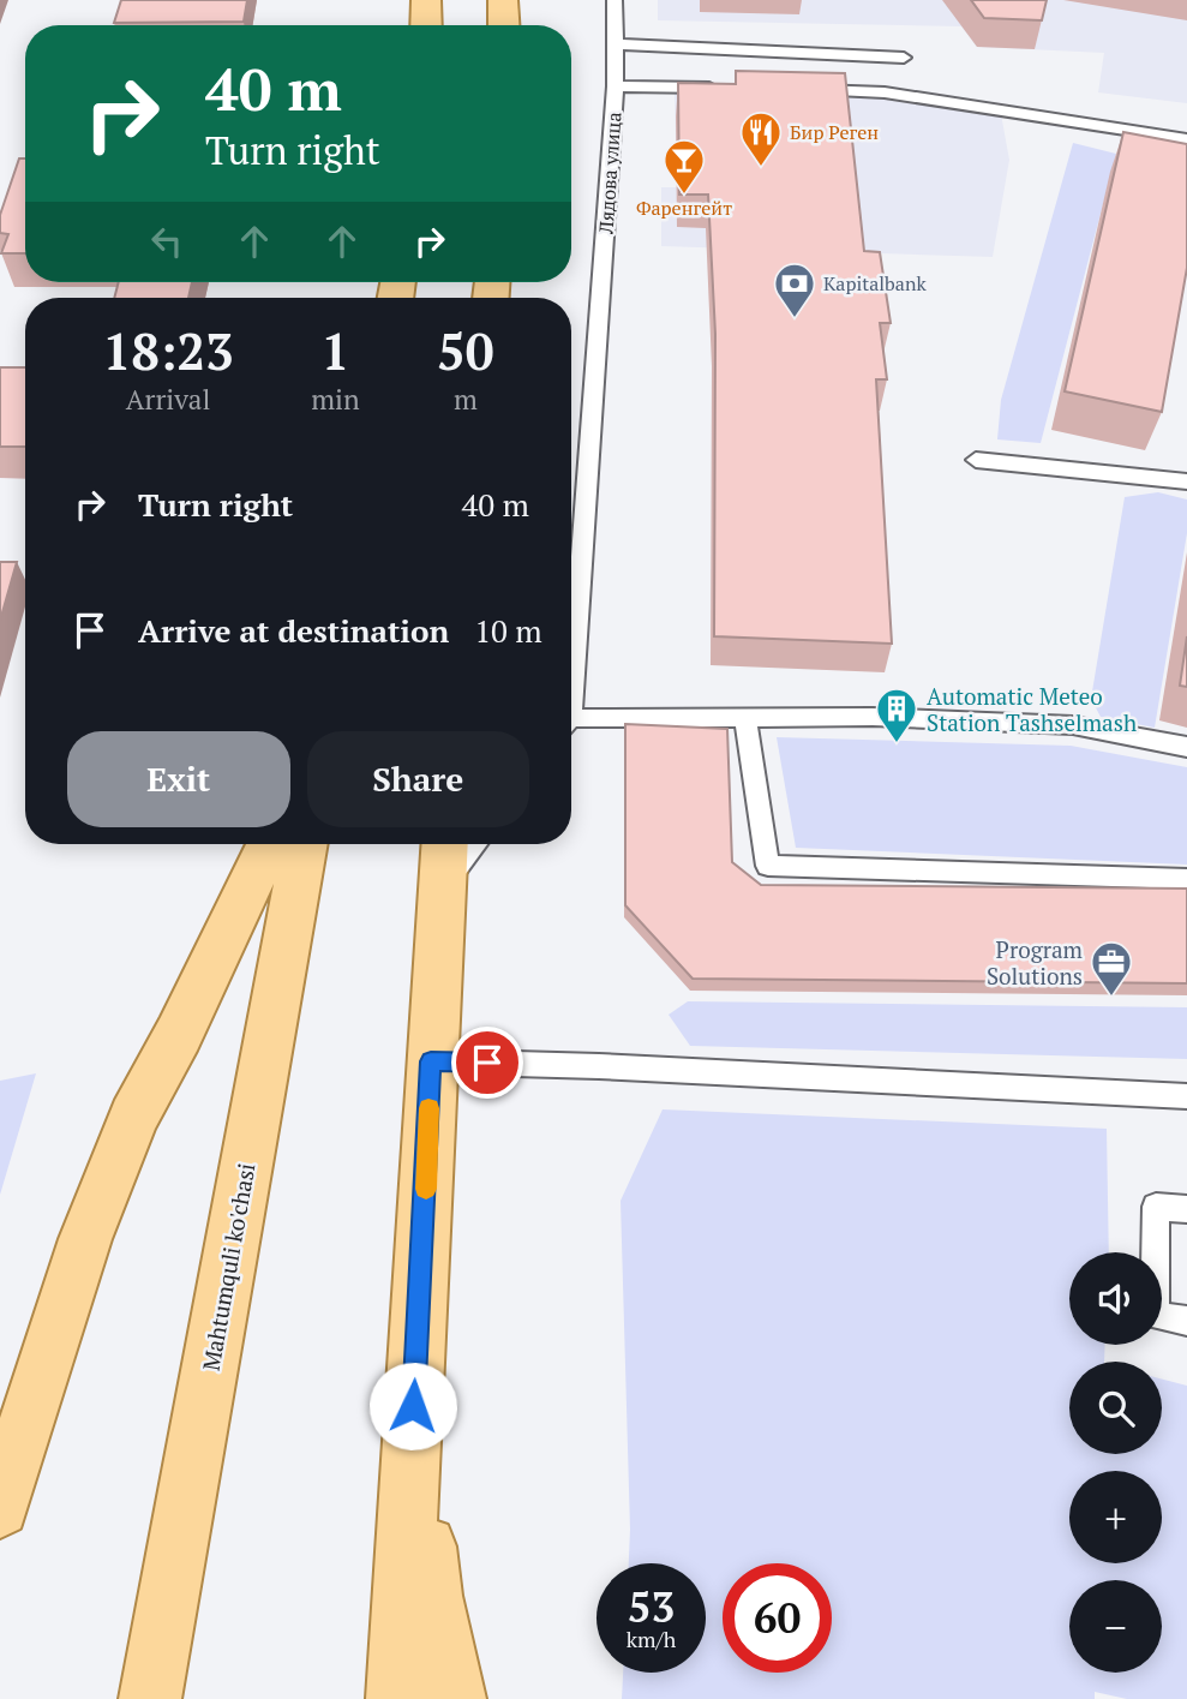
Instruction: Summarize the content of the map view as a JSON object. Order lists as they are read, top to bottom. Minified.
{"streets":{"main road":["Mahtumquli ko'chasi"],"lane":["Лядова улица"]},"places":{"restaurant":["Бир Реген"],"bar":["Фаренгейт"],"bank":["Kapitalbank"],"building":["Automatic Meteo Station Tashselmash"],"office":["Program Solutions"]},"page":{"turn":["40 m","Turn right"],"eta":["18:23","Arrival","1","min","50","m"],"list":[{"name":"Turn right","value":"40 m"},{"name":"Arrive at destination","value":"10 m"}],"buttons":["Exit","Share"],"map_buttons":["+","−"],"speed":"53 km/h","limit":"60"}}
